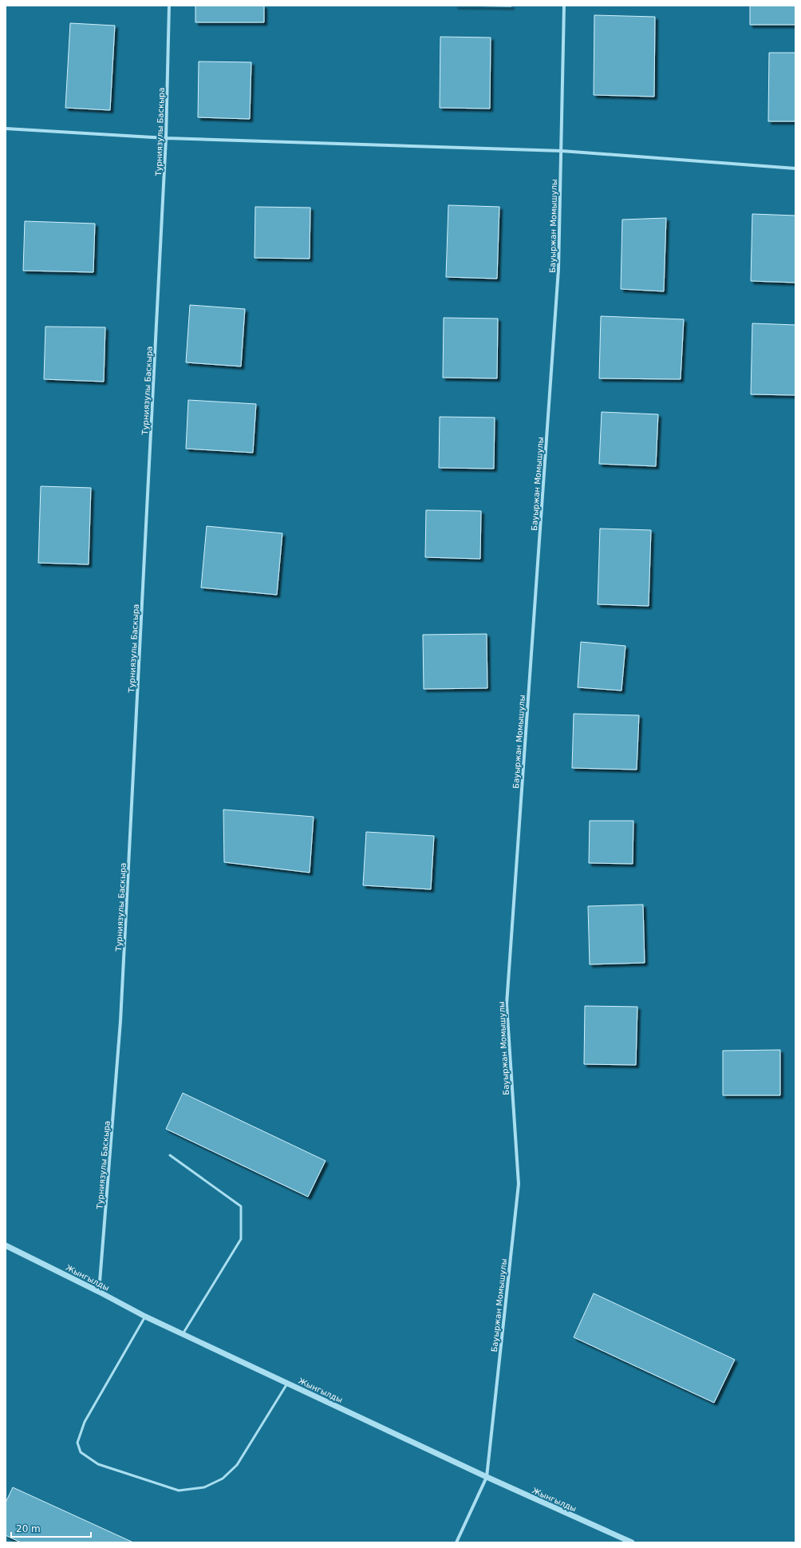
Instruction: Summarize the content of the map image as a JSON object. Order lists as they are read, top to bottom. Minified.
{"streets":{"street":["Турниязулы Баскыра","Бауыржан Момышулы","Жынгылды"]},"crossings":[["Турниязулы Баскыра","Жынгылды"],["Бауыржан Момышулы","Жынгылды"]],"scale_bar":"20 m"}
